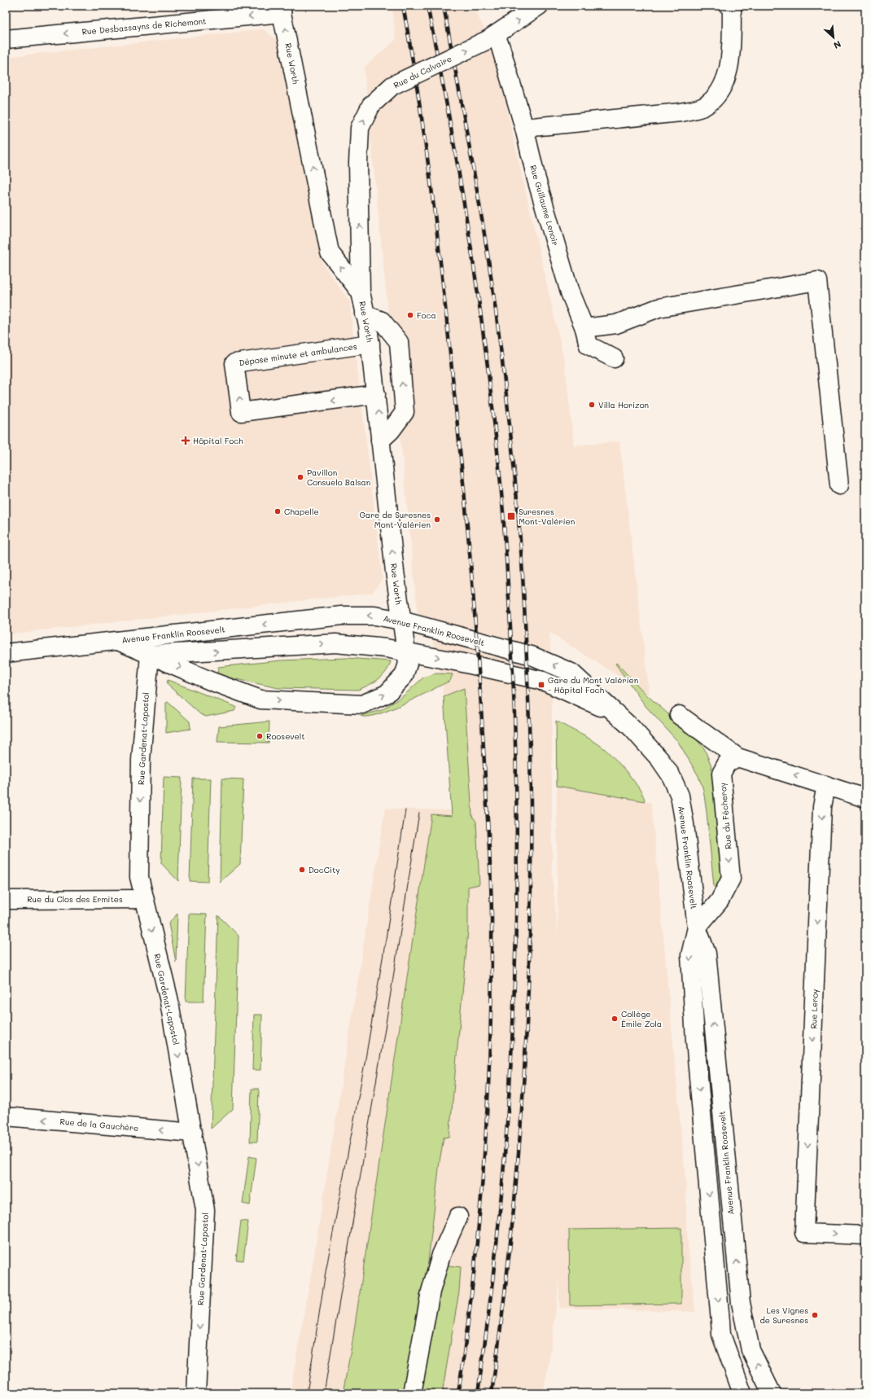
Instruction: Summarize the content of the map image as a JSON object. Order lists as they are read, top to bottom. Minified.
{"streets":{"street":["Rue Desbassayns de Richemont","Rue Worth","Rue du Calvaire","Rue Guillaume Lenoir","Dépose minute et ambulances","Avenue Franklin Roosevelt","Rue Gardenat-Lapostol","Rue du Fécheray","Rue du Clos des Ermites","Rue Leroy","Rue de la Gauchère"]},"crossings":[["Rue Desbassayns de Richemont","Rue Worth"],["Rue Worth","Rue du Calvaire"],["Rue Worth","Dépose minute et ambulances"],["Rue Worth","Avenue Franklin Roosevelt"],["Rue du Calvaire","Rue Guillaume Lenoir"],["Avenue Franklin Roosevelt","Rue Gardenat-Lapostol"],["Avenue Franklin Roosevelt","Rue du Fécheray"],["Rue Gardenat-Lapostol","Rue du Clos des Ermites"],["Rue Gardenat-Lapostol","Rue de la Gauchère"]],"one_way":["Rue Desbassayns de Richemont","Rue Worth","Rue du Calvaire","Rue Gardenat-Lapostol","Rue du Fécheray","Rue Leroy","Rue de la Gauchère"],"places":{"other":["Foca","Villa Horizon","Pavillon Consuelo Balsan","Chapelle","Gare de Suresnes Mont-Valérien","Roosevelt","DocCity","Collège Émile Zola","Les Vignes de Suresnes"],"health":["Hôpital Foch"],"transit":["Suresnes Mont-Valérien","Gare du Mont Valérien - Hôpital Foch"]},"north":"bottom right"}
